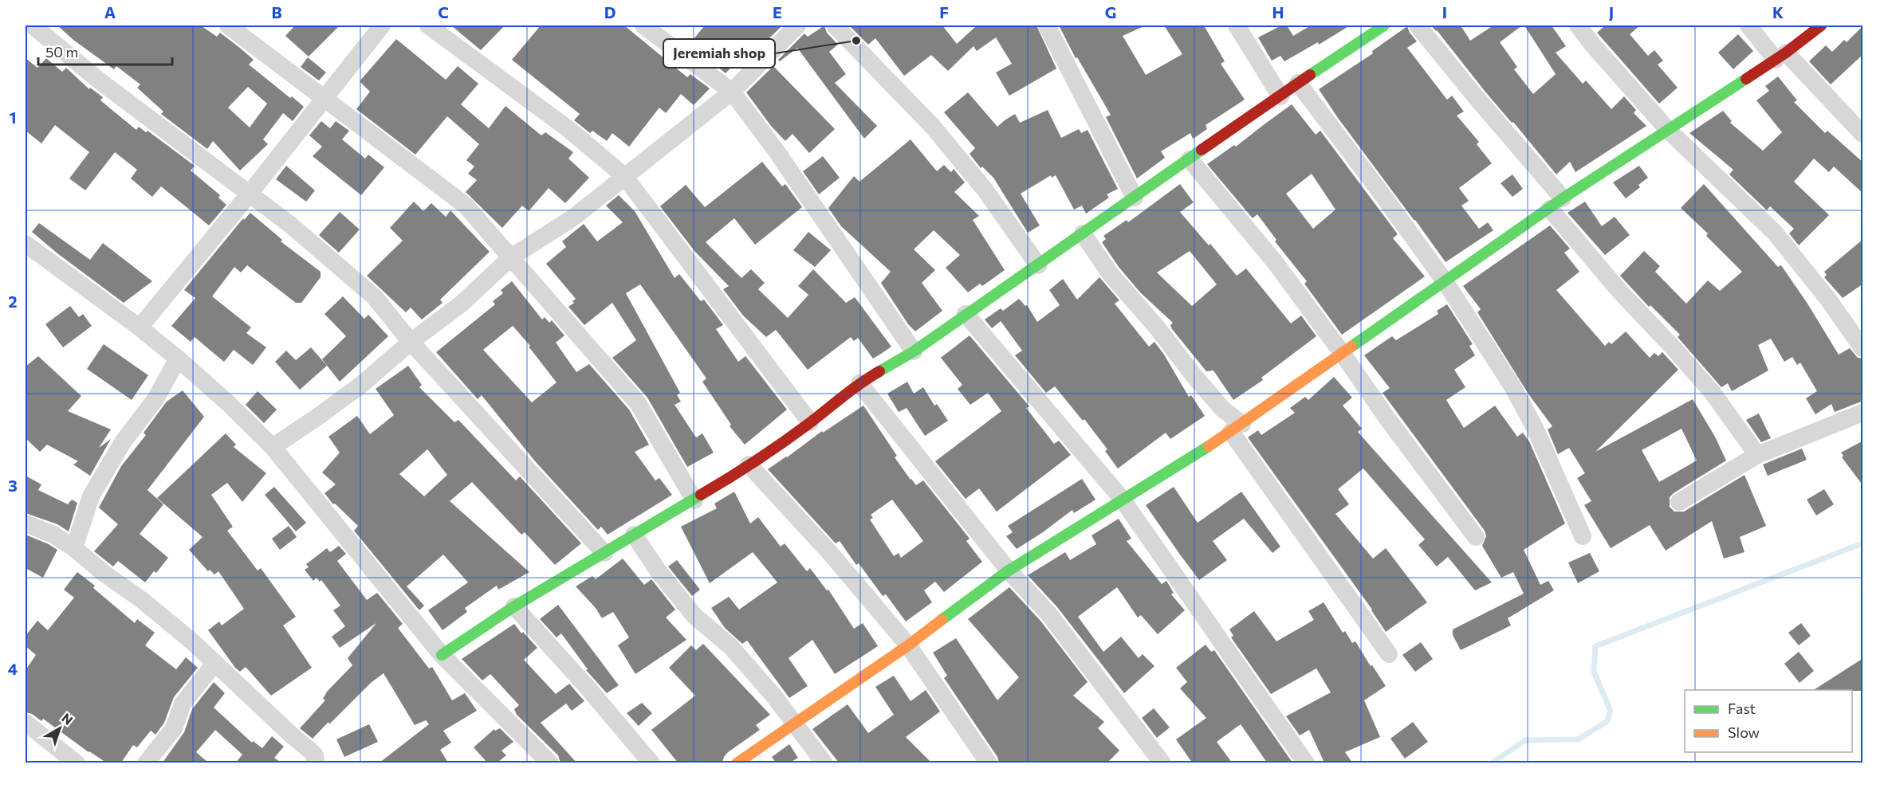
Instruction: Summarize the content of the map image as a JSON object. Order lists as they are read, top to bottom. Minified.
{"places":["Jeremiah shop"],"legend":["Fast","Slow"],"scale_bar":"50 m","north":"top right","grid":{"columns":["A","B","C","D","E","F","G","H","I","J","K"],"rows":["1","2","3","4"]}}
